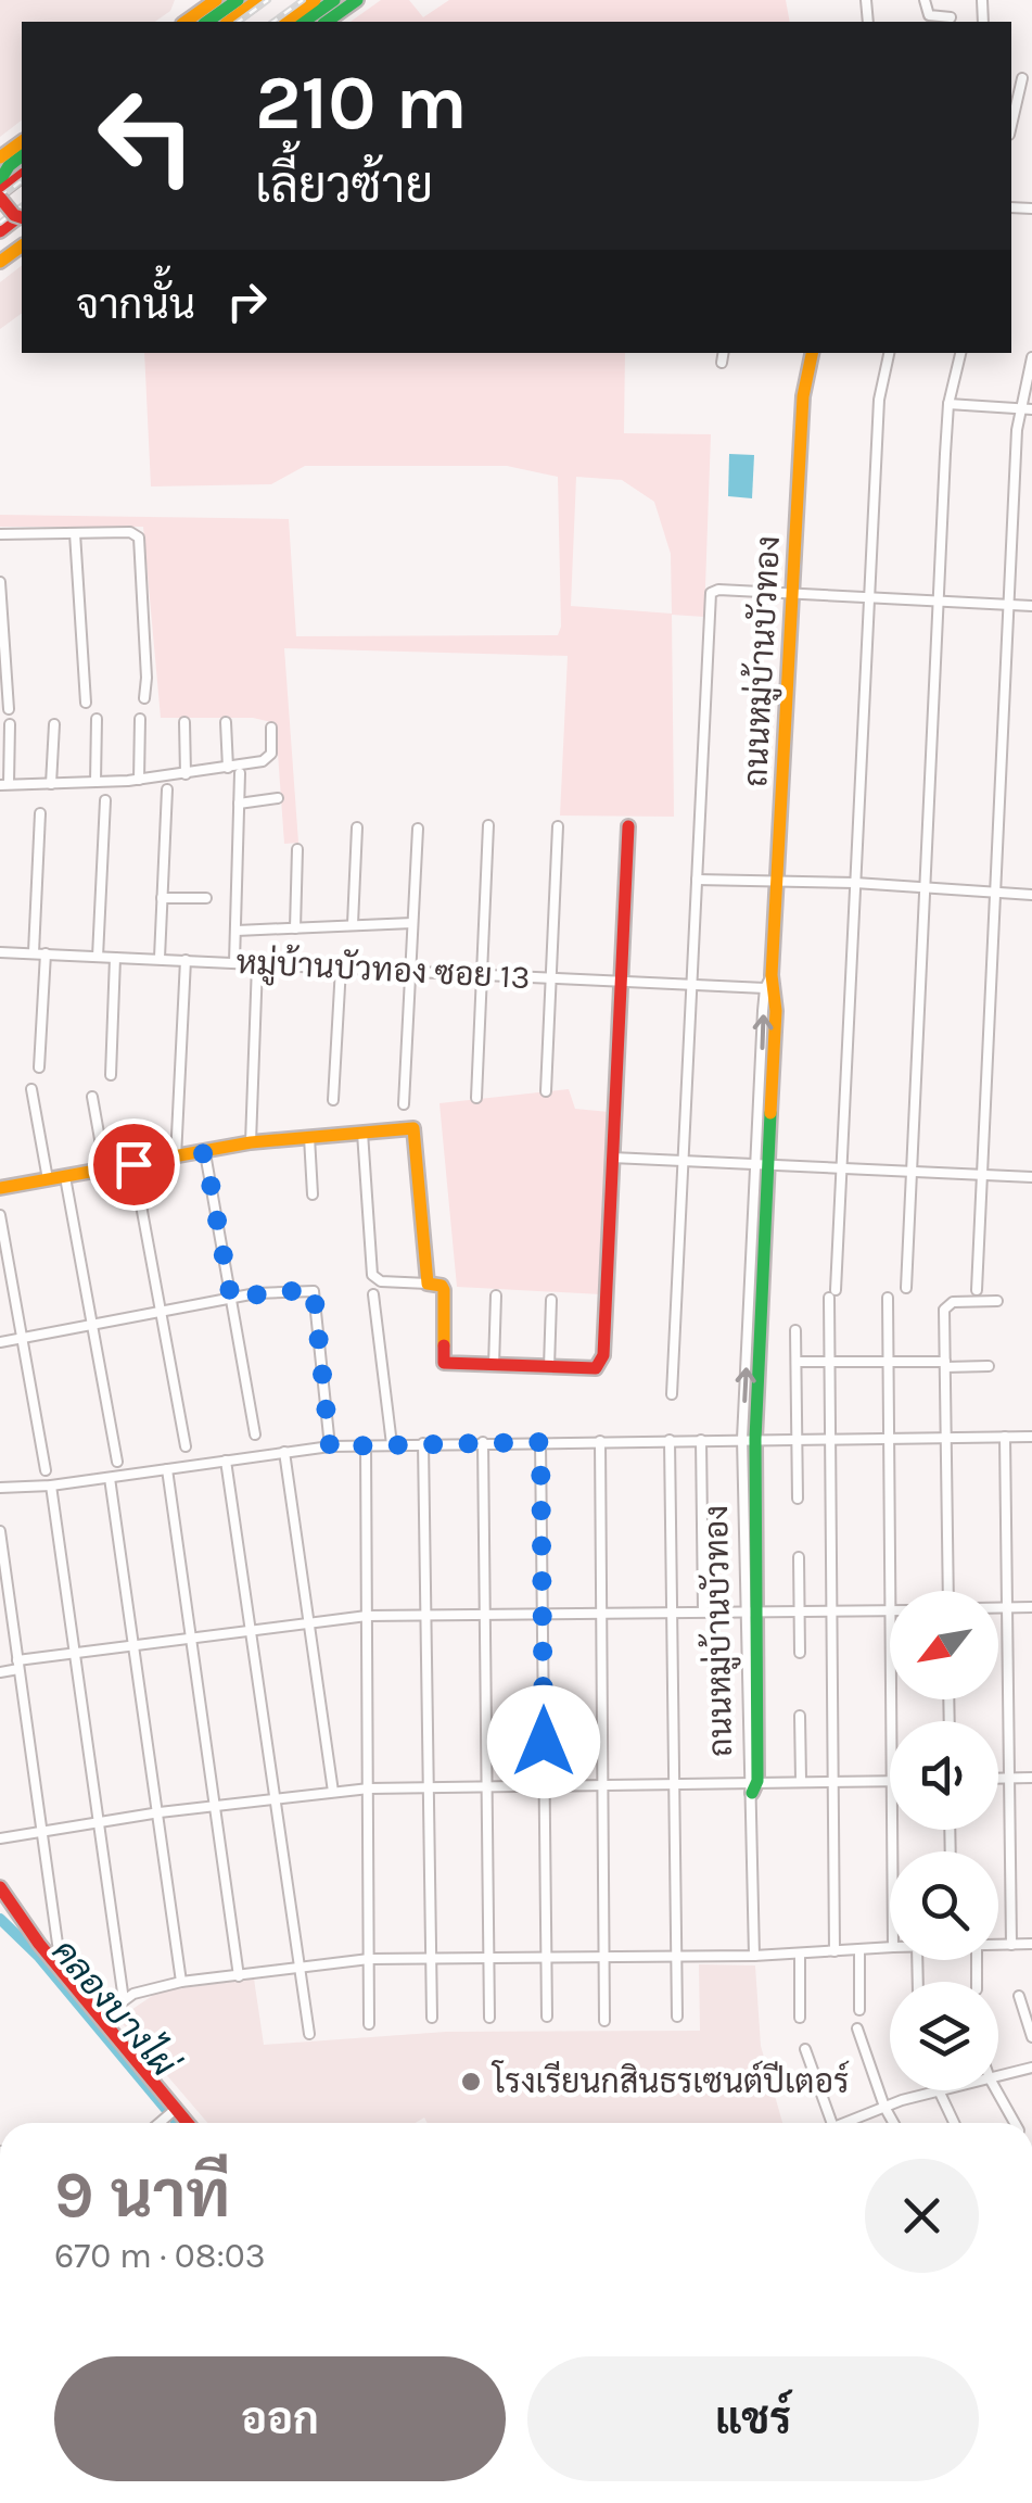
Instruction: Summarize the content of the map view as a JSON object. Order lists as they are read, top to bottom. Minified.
{"streets":{"main road":["ถนนหมู่บ้านบัวทอง"],"street":["หมู่บ้านบัวทอง ซอย 13"]},"crossings":[["ถนนหมู่บ้านบัวทอง","หมู่บ้านบัวทอง ซอย 13"]],"water":["คลองบางไผ่"],"places":["โรงเรียนกสินธรเซนต์ปีเตอร์"],"north":"bottom left","page":{"turn":["210 m","เลี้ยวซ้าย"],"then":"จากนั้น","heading":["9 นาที","670 m · 08:03"],"buttons":["ออก","แชร์"]}}
